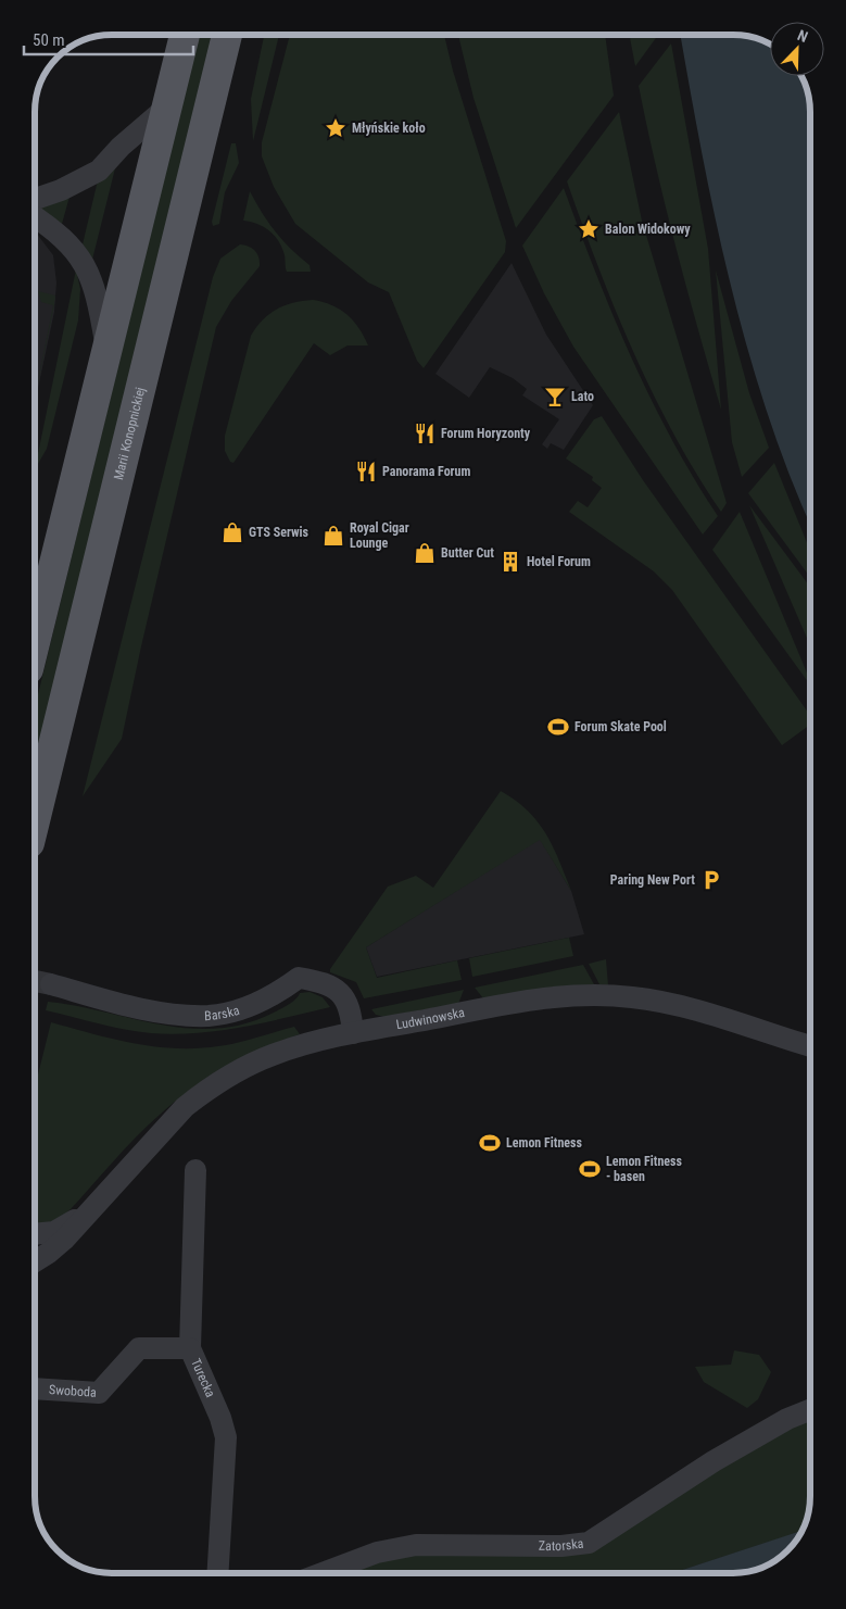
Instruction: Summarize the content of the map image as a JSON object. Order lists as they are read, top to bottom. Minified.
{"streets":{"main road":["Marii Konopnickiej"],"street":["Barska","Ludwinowska","Turecka","Swoboda","Zatorska"]},"crossings":[["Barska","Ludwinowska"],["Turecka","Swoboda"]],"places":{"place":["Młyńskie koło","Balon Widokowy"],"bar":["Lato"],"restaurant":["Forum Horyzonty","Panorama Forum"],"shop":["GTS Serwis","Royal Cigar Lounge","Butter Cut"],"building":["Hotel Forum"],"sports":["Forum Skate Pool","Lemon Fitness","Lemon Fitness - basen"],"parking":["Paring New Port"]},"scale_bar":"50 m","north":"top right"}
